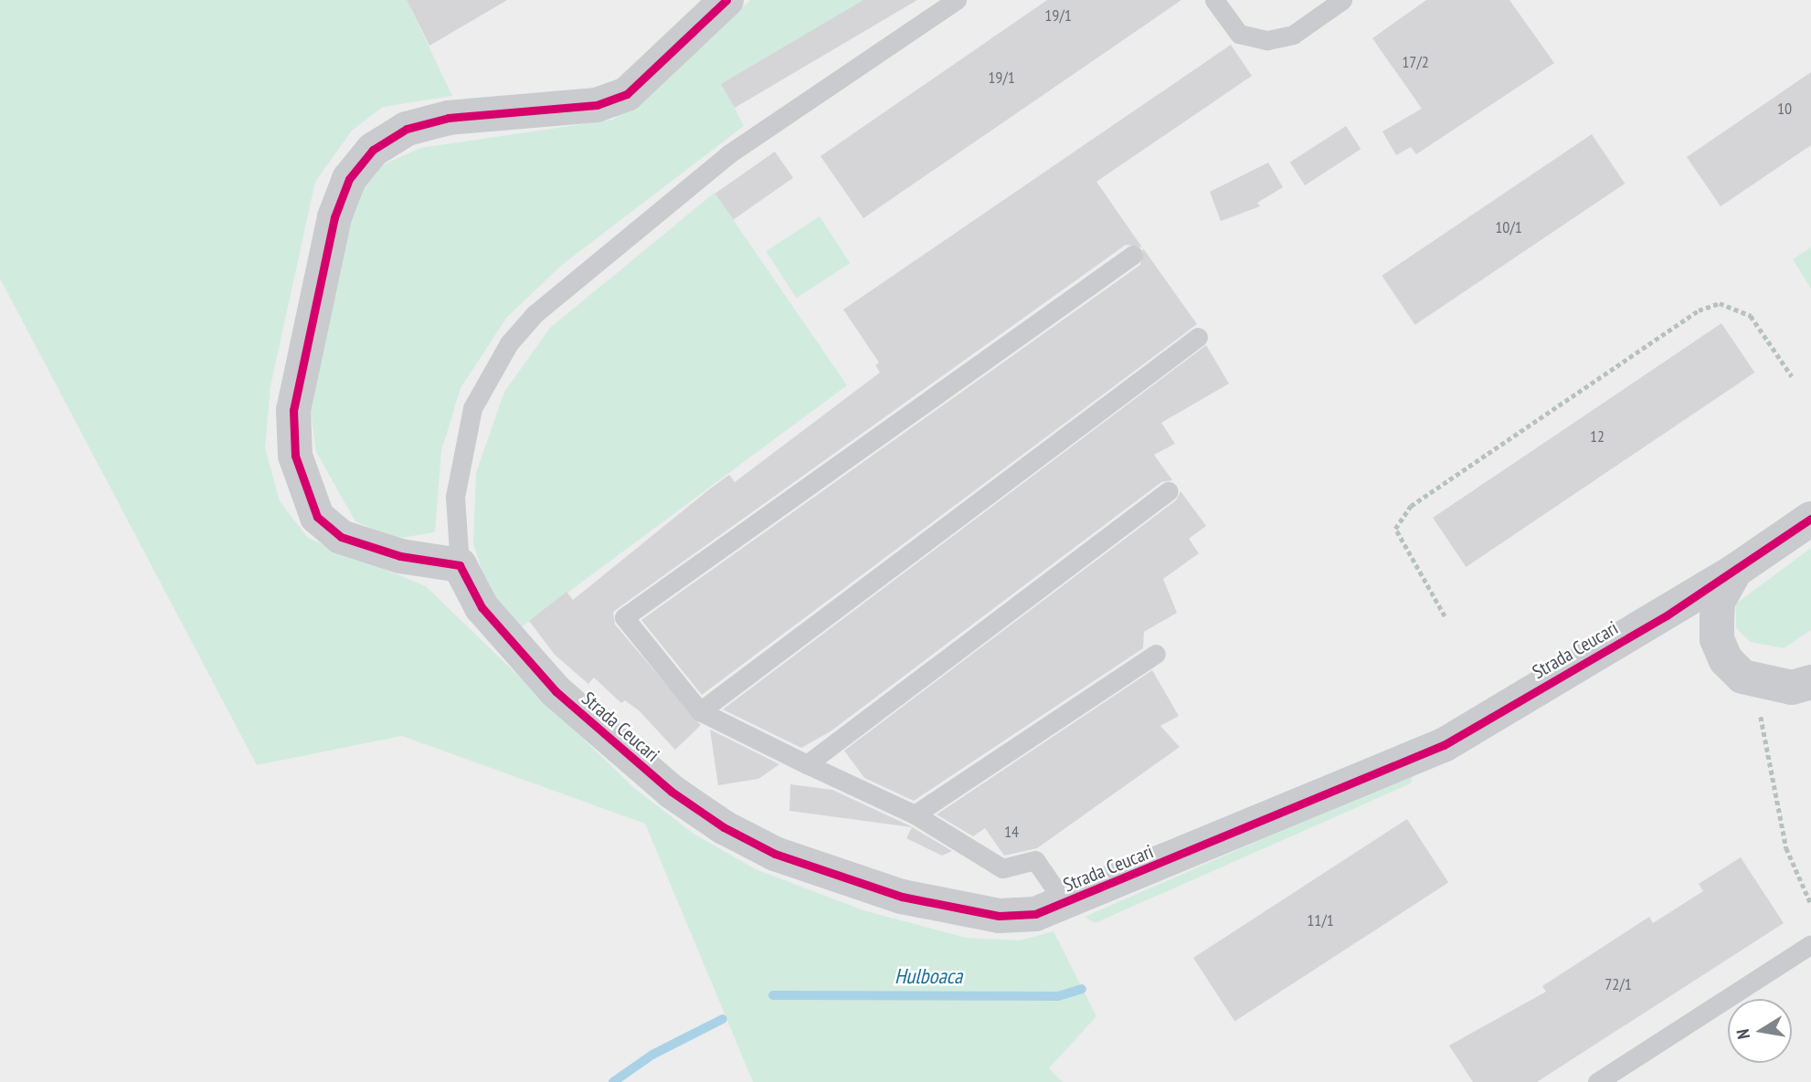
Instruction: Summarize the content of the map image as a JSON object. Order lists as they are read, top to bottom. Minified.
{"streets":{"street":["Strada Ceucari"]},"water":["Hulboaca"],"house_numbers":["19/1","17/2","19/1","10","10/1","12","14","11/1","72/1"],"north":"left"}
